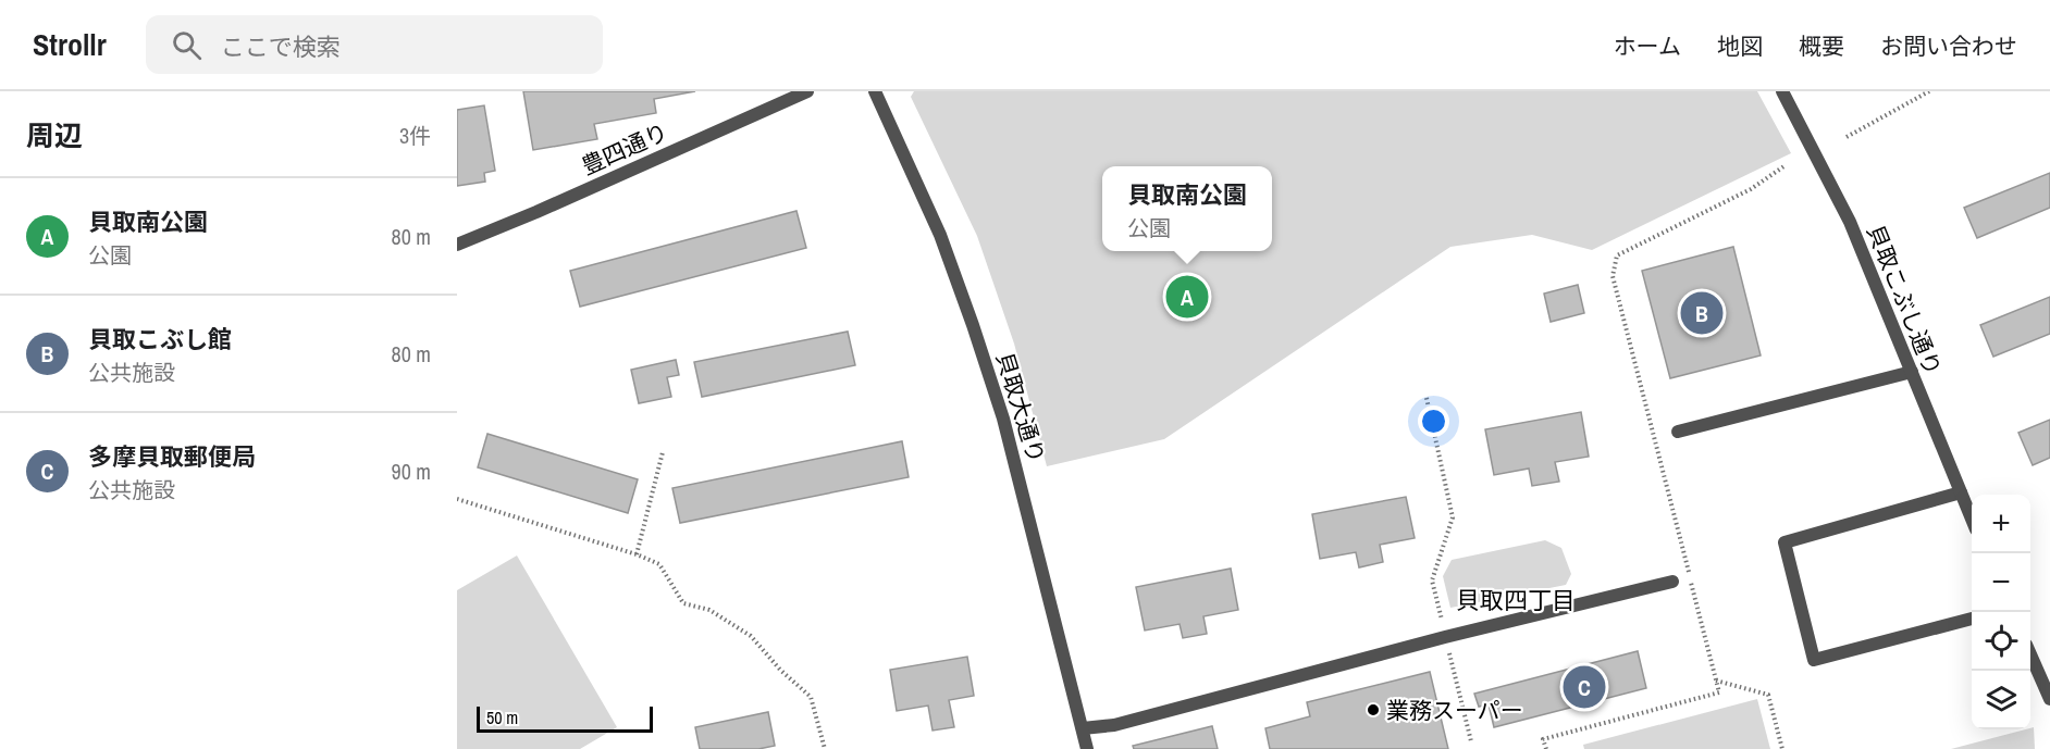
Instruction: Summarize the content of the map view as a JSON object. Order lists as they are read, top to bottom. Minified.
{"streets":{"street":["豊四通り","貝取こぶし通り","貝取大通り"]},"districts":["貝取四丁目"],"places":["業務スーパー"],"scale_bar":"50 m","page":{"header":"Strollr","search":"ここで検索","nav":["ホーム","地図","概要","お問い合わせ"],"heading":["周辺","3件"],"popup":["貝取南公園","公園"],"list":[{"mark":"A","name":"貝取南公園","note":"公園","value":"80 m"},{"mark":"B","name":"貝取こぶし館","note":"公共施設","value":"80 m"},{"mark":"C","name":"多摩貝取郵便局","note":"公共施設","value":"90 m"}],"pins":["A","B","C"],"map_buttons":["+","−"],"scale":"50 m"}}
